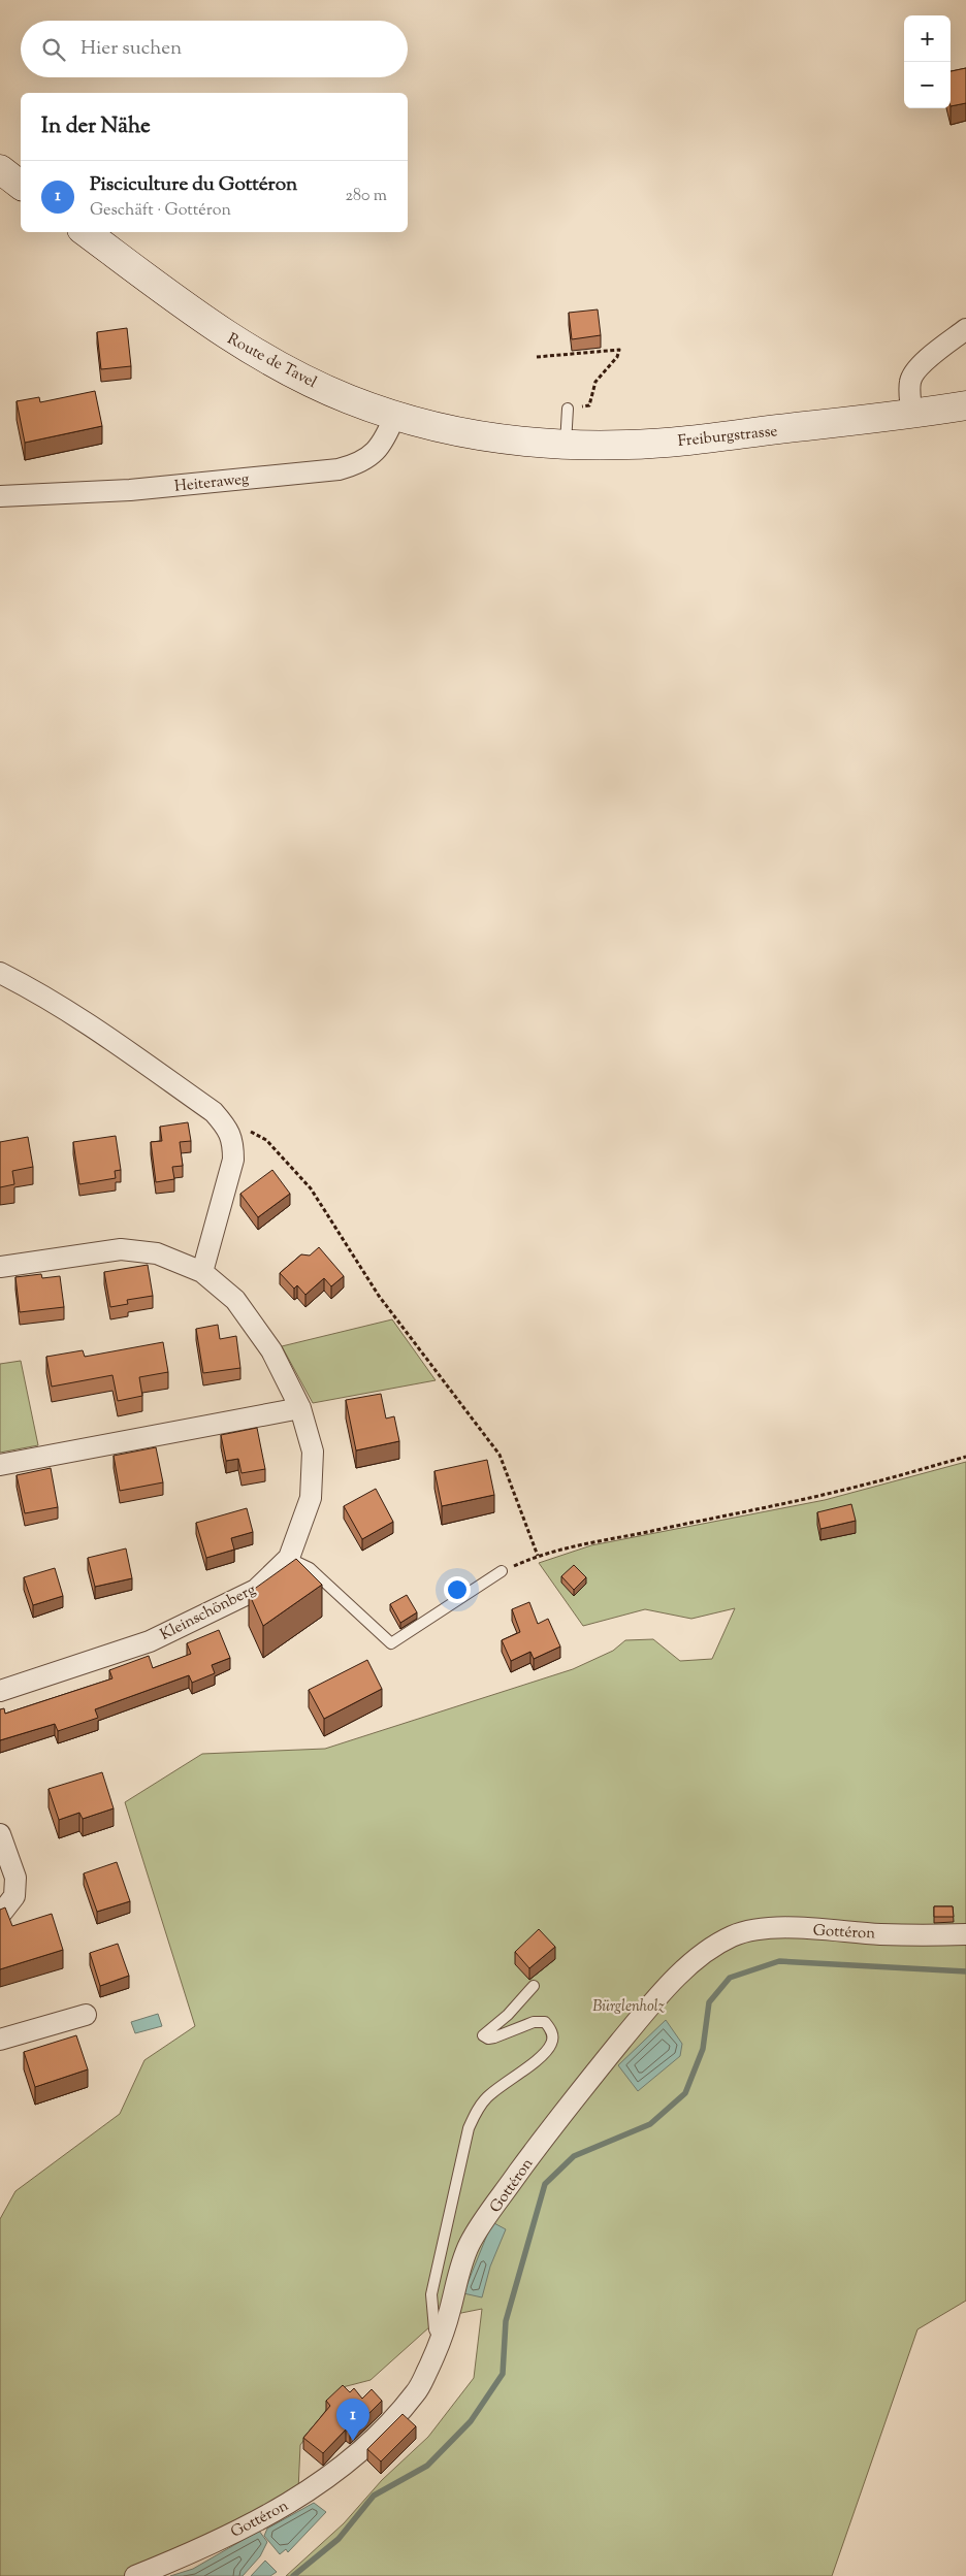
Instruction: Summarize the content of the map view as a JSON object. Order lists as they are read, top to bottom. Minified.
{"streets":{"main road":["Route de Tavel","Freiburgstrasse"],"street":["Heiteraweg","Kleinschönberg","Gottéron"]},"crossings":[["Route de Tavel","Freiburgstrasse"],["Route de Tavel","Heiteraweg"]],"parks":["Bürglenholz"],"page":{"map_buttons":["+","−"],"search":"Hier suchen","heading":"In der Nähe","list":[{"mark":"1","name":"Pisciculture du Gottéron","note":"Geschäft · Gottéron","value":"280 m"}],"pins":"1"}}
